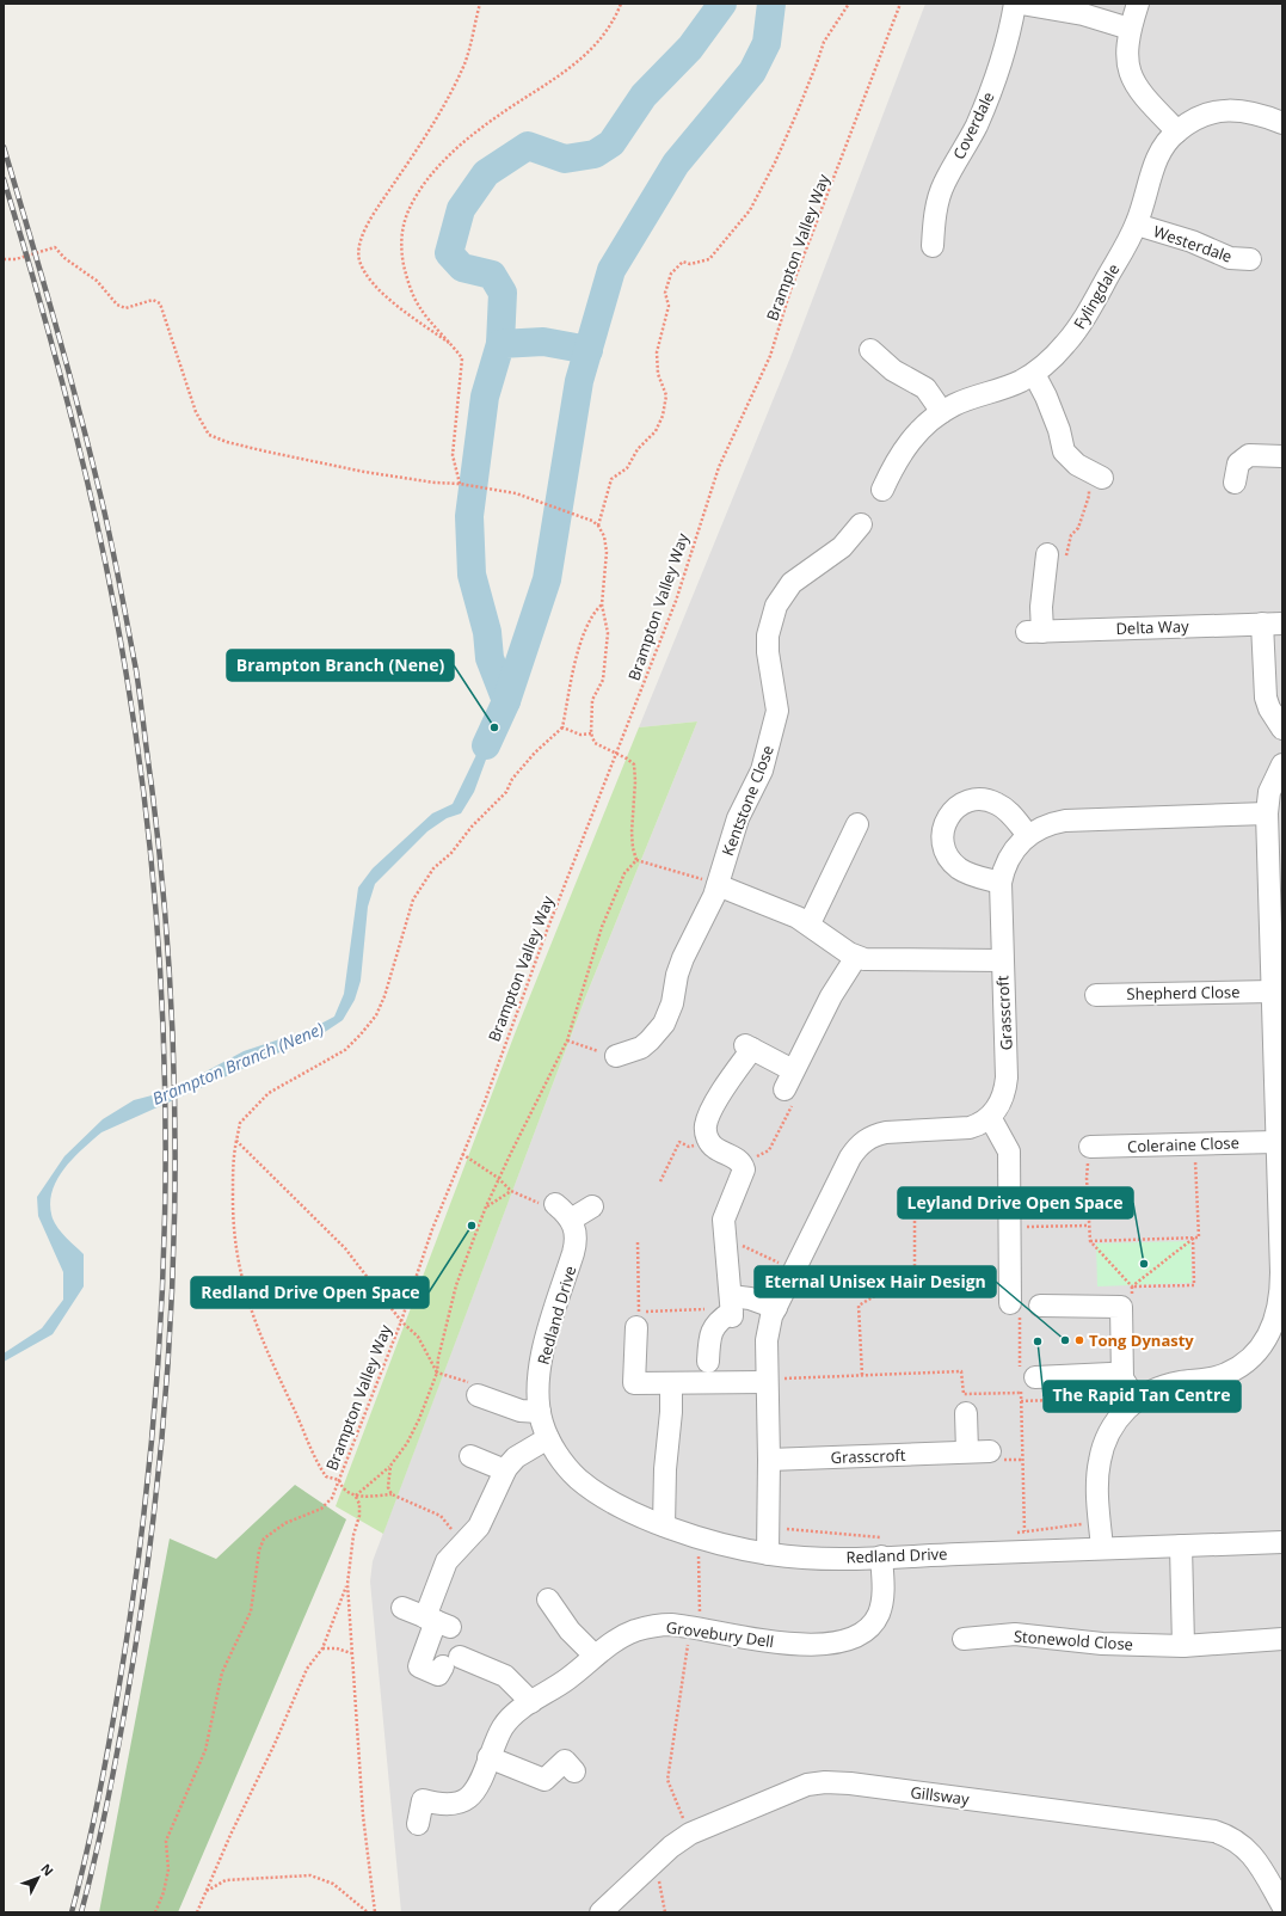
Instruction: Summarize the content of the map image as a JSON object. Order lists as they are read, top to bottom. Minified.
{"streets":{"street":["Coverdale","Westerdale","Fylingdale","Delta Way","Kentstone Close","Shepherd Close","Grasscroft","Coleraine Close","Redland Drive","Grovebury Dell","Stonewold Close","Gillsway"],"path":["Brampton Valley Way"]},"crossings":[["Westerdale","Fylingdale"],["Grasscroft","Redland Drive"],["Redland Drive","Grovebury Dell"]],"water":["Brampton Branch (Nene)"],"places":["Brampton Branch (Nene)","Redland Drive Open Space","Leyland Drive Open Space","Eternal Unisex Hair Design","Tong Dynasty","The Rapid Tan Centre"],"north":"top right"}
